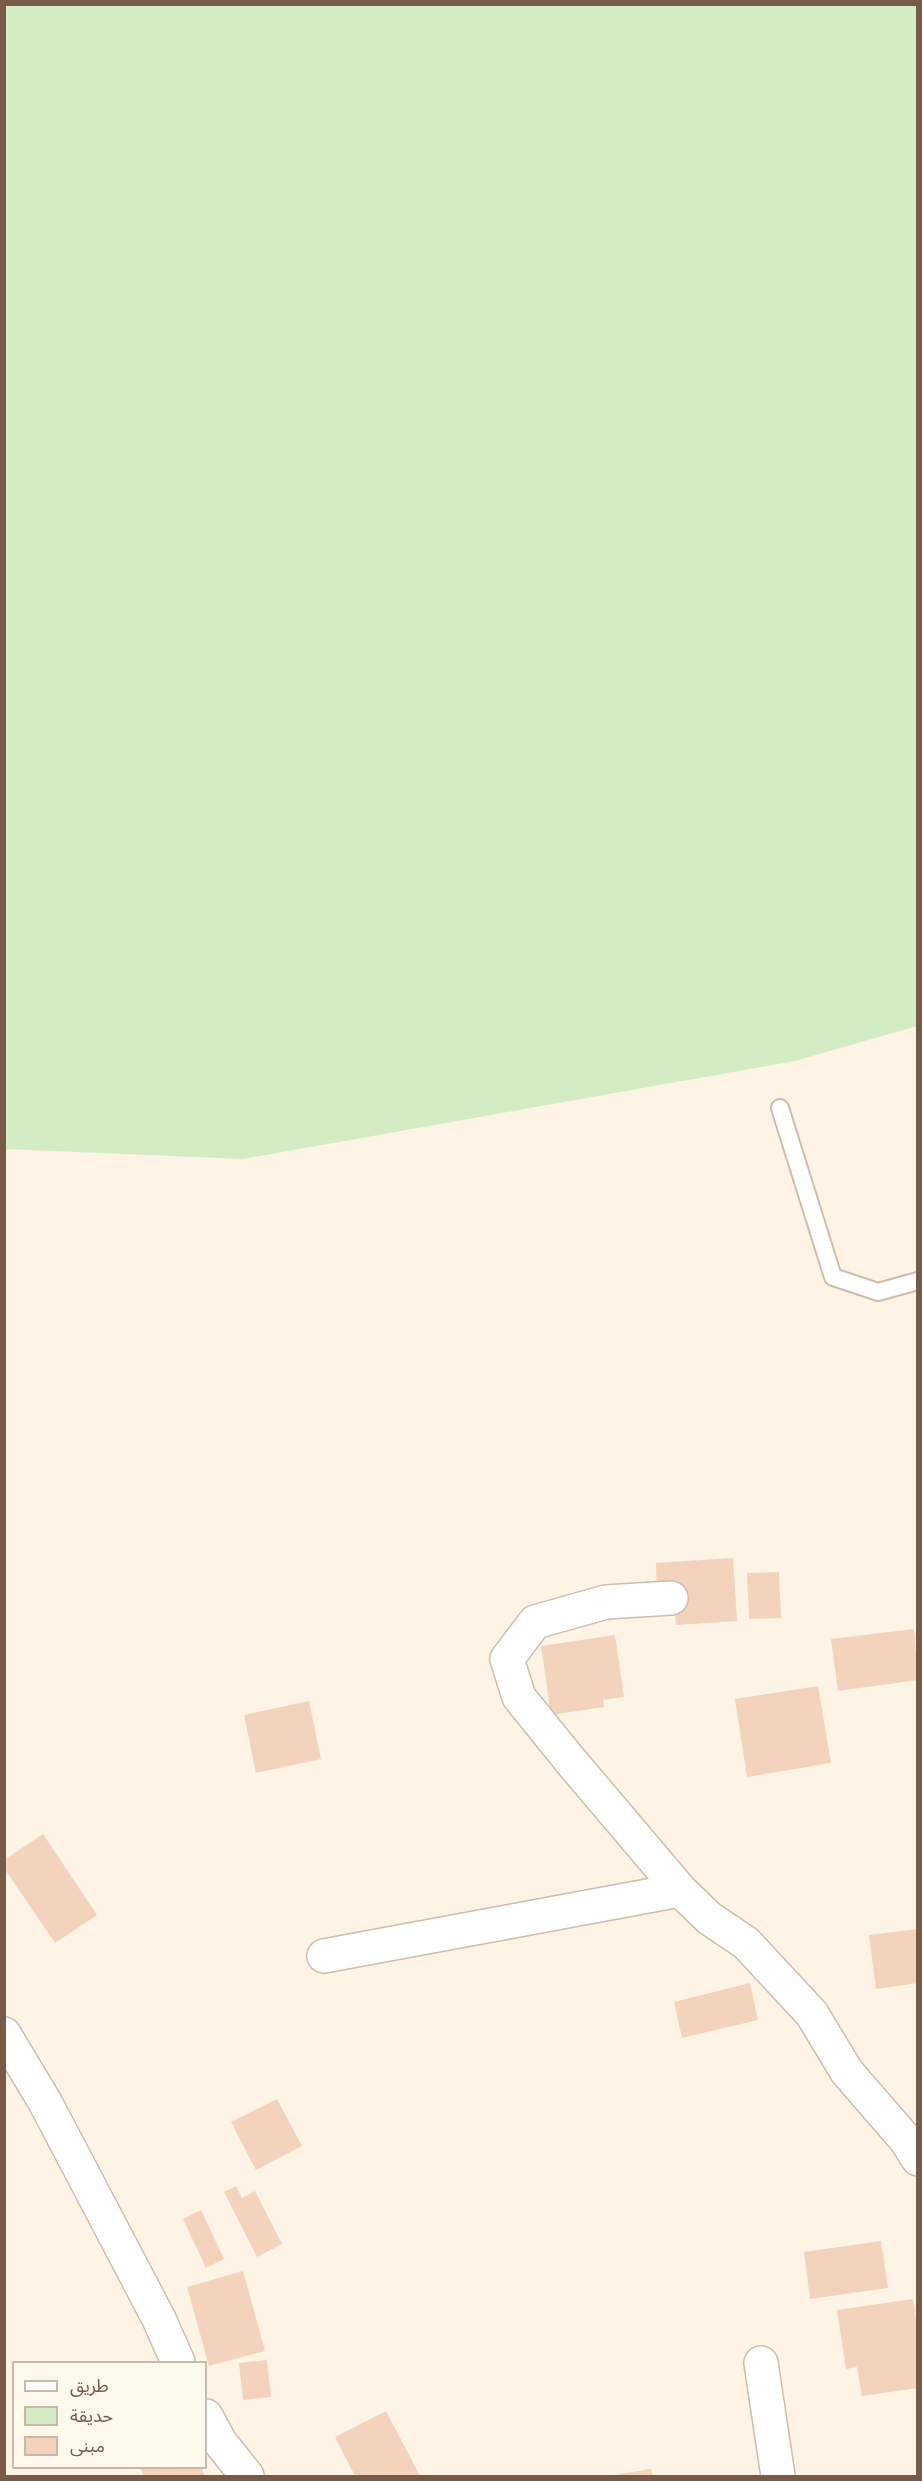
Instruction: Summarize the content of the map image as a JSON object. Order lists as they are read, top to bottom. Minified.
{"legend":["طريق","حديقة","مبنى"]}
